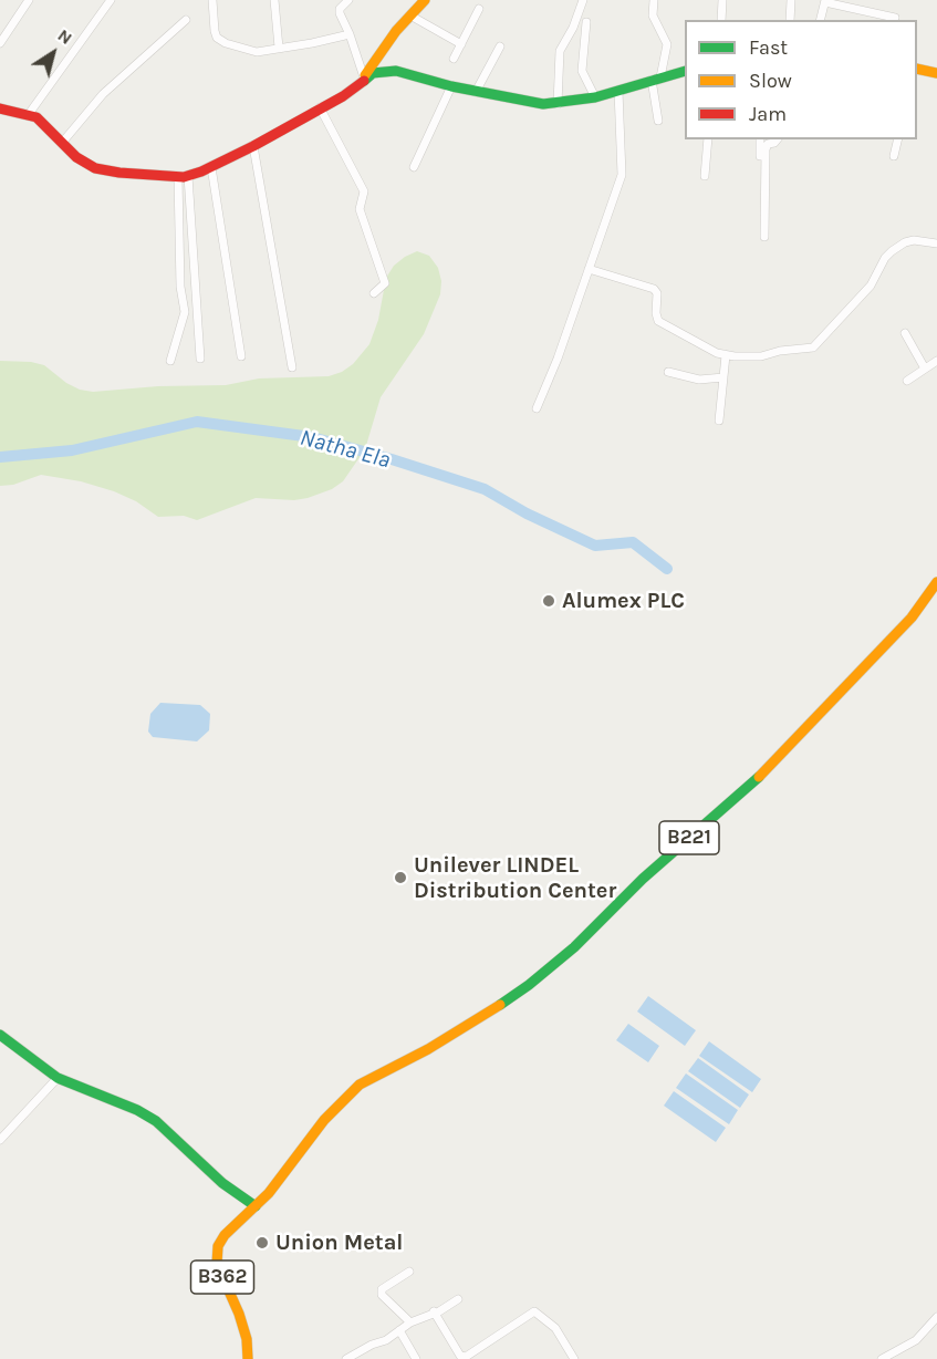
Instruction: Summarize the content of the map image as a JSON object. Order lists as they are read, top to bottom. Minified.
{"streets":{"street":["B221","B362"]},"crossings":[["B221","B362"]],"water":["Natha Ela"],"places":["Alumex PLC","Unilever LINDEL Distribution Center","Union Metal"],"legend":["Fast","Slow","Jam"],"north":"top right"}
